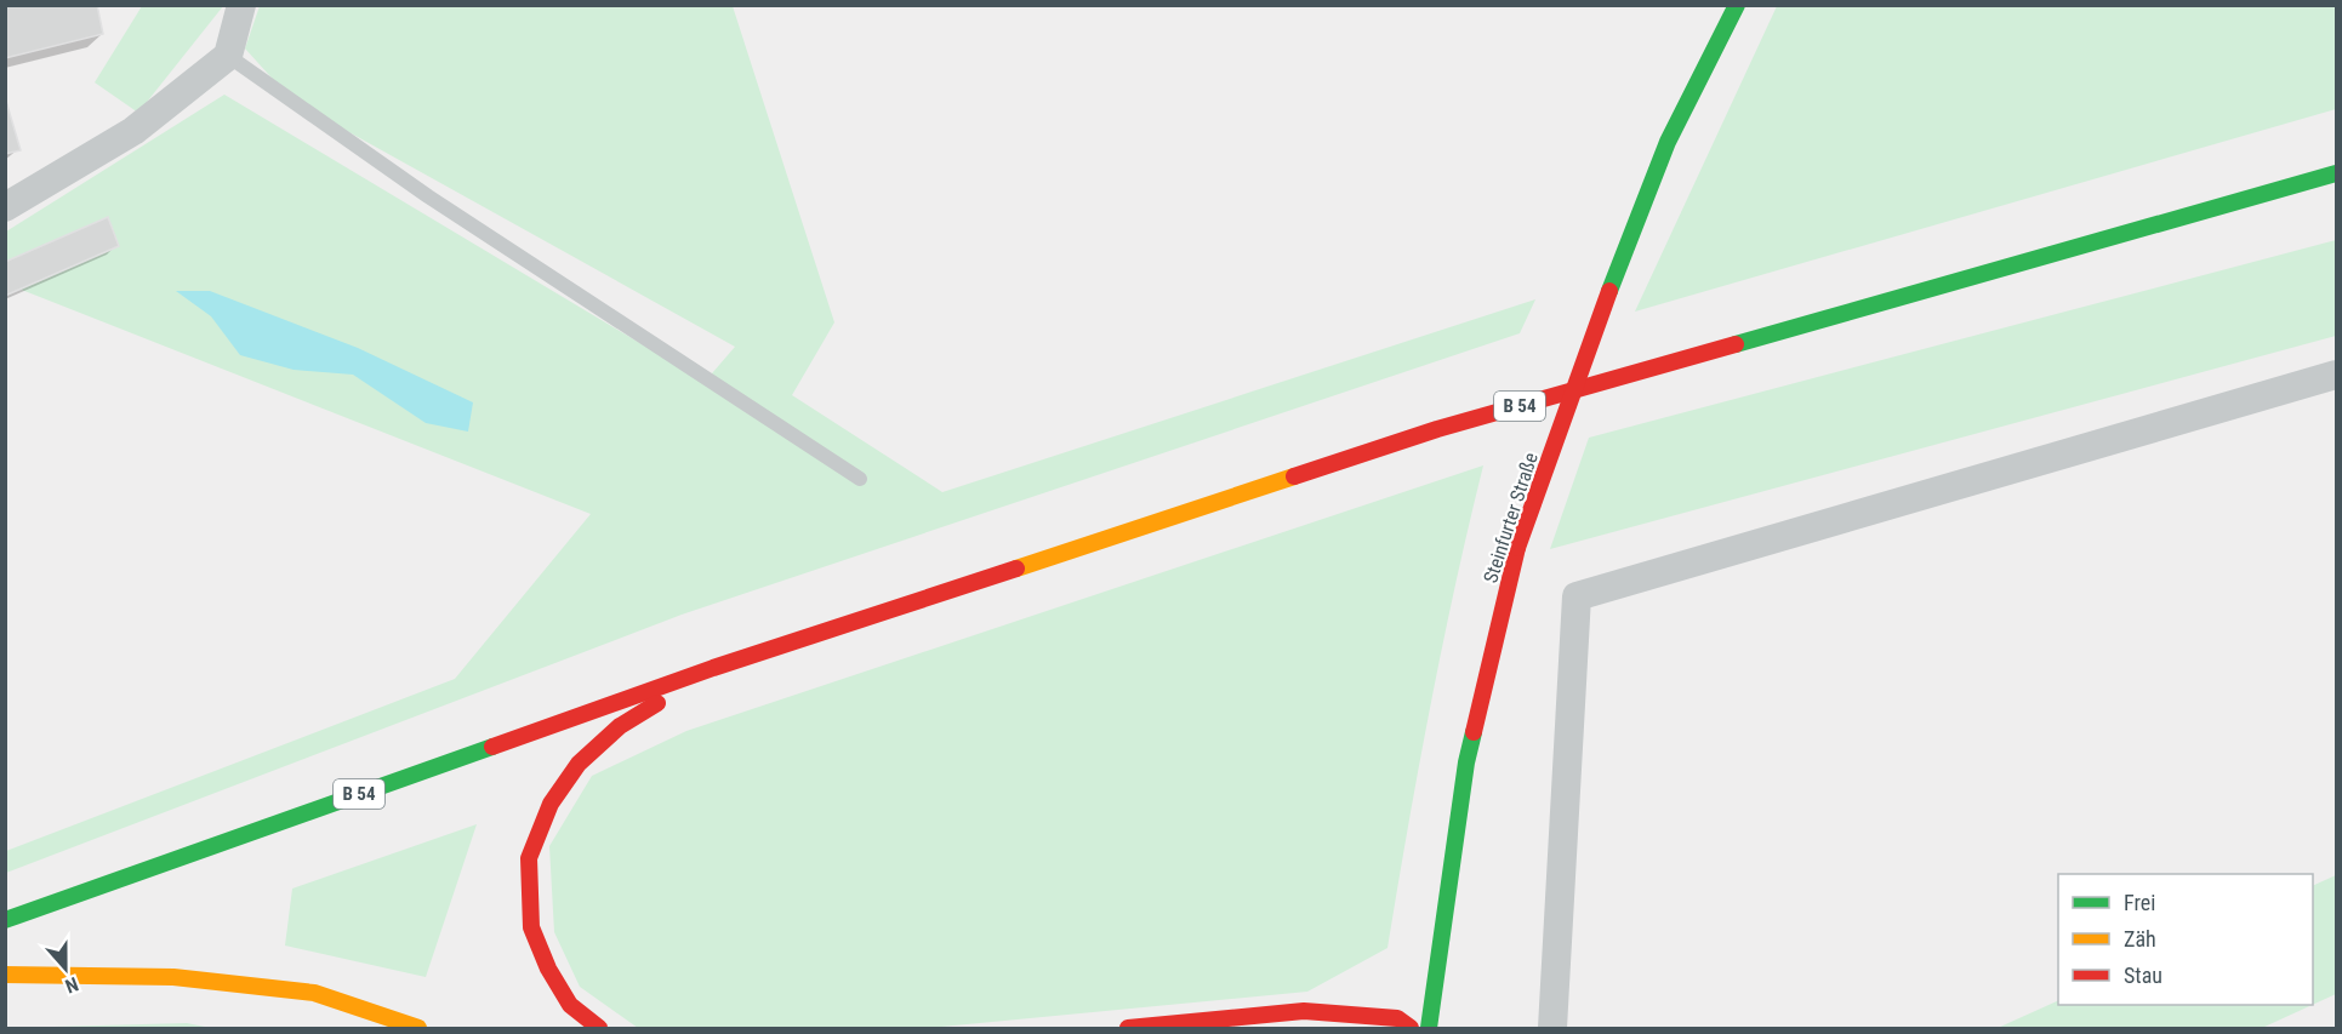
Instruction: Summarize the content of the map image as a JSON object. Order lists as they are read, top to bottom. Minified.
{"streets":{"main road":["B 54","Steinfurter Straße"]},"legend":["Frei","Zäh","Stau"],"north":"bottom"}
